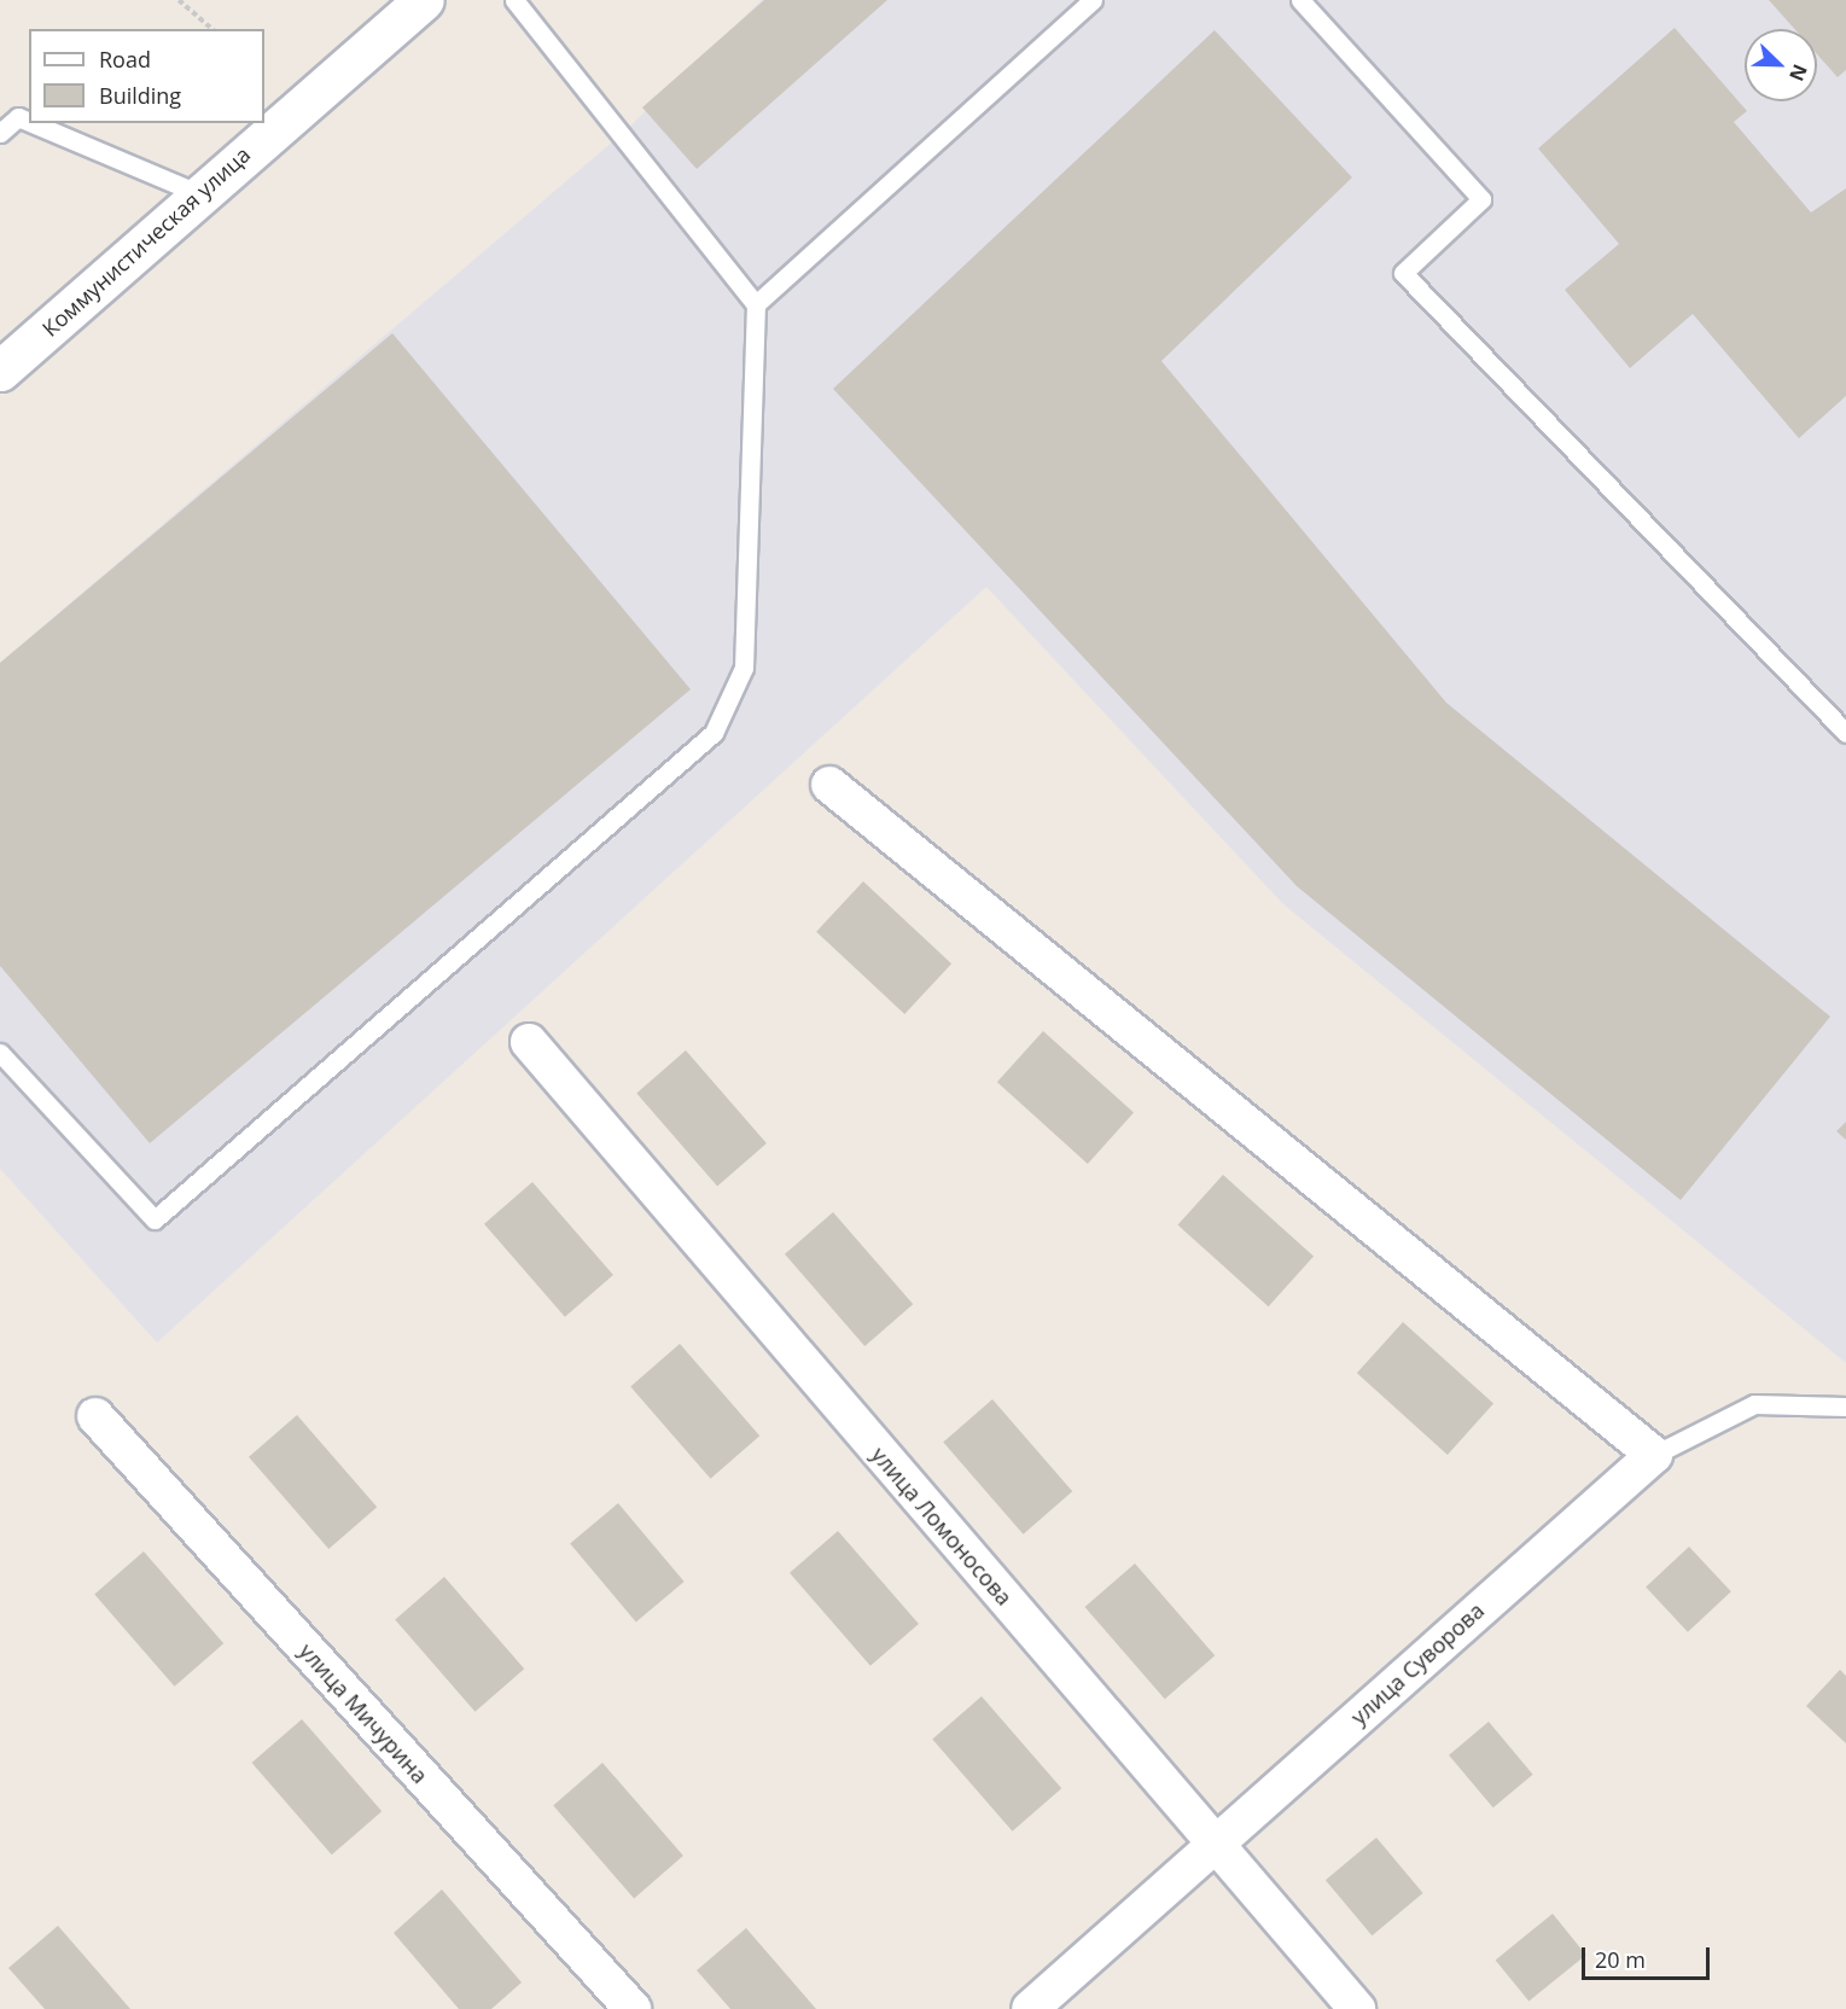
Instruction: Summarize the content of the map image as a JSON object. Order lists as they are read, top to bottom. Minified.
{"streets":{"street":["Коммунистическая улица","улица Ломоносова","улица Суворова","улица Мичурина"]},"crossings":[["улица Ломоносова","улица Суворова"]],"legend":["Road","Building"],"scale_bar":"20 m","north":"bottom right"}
